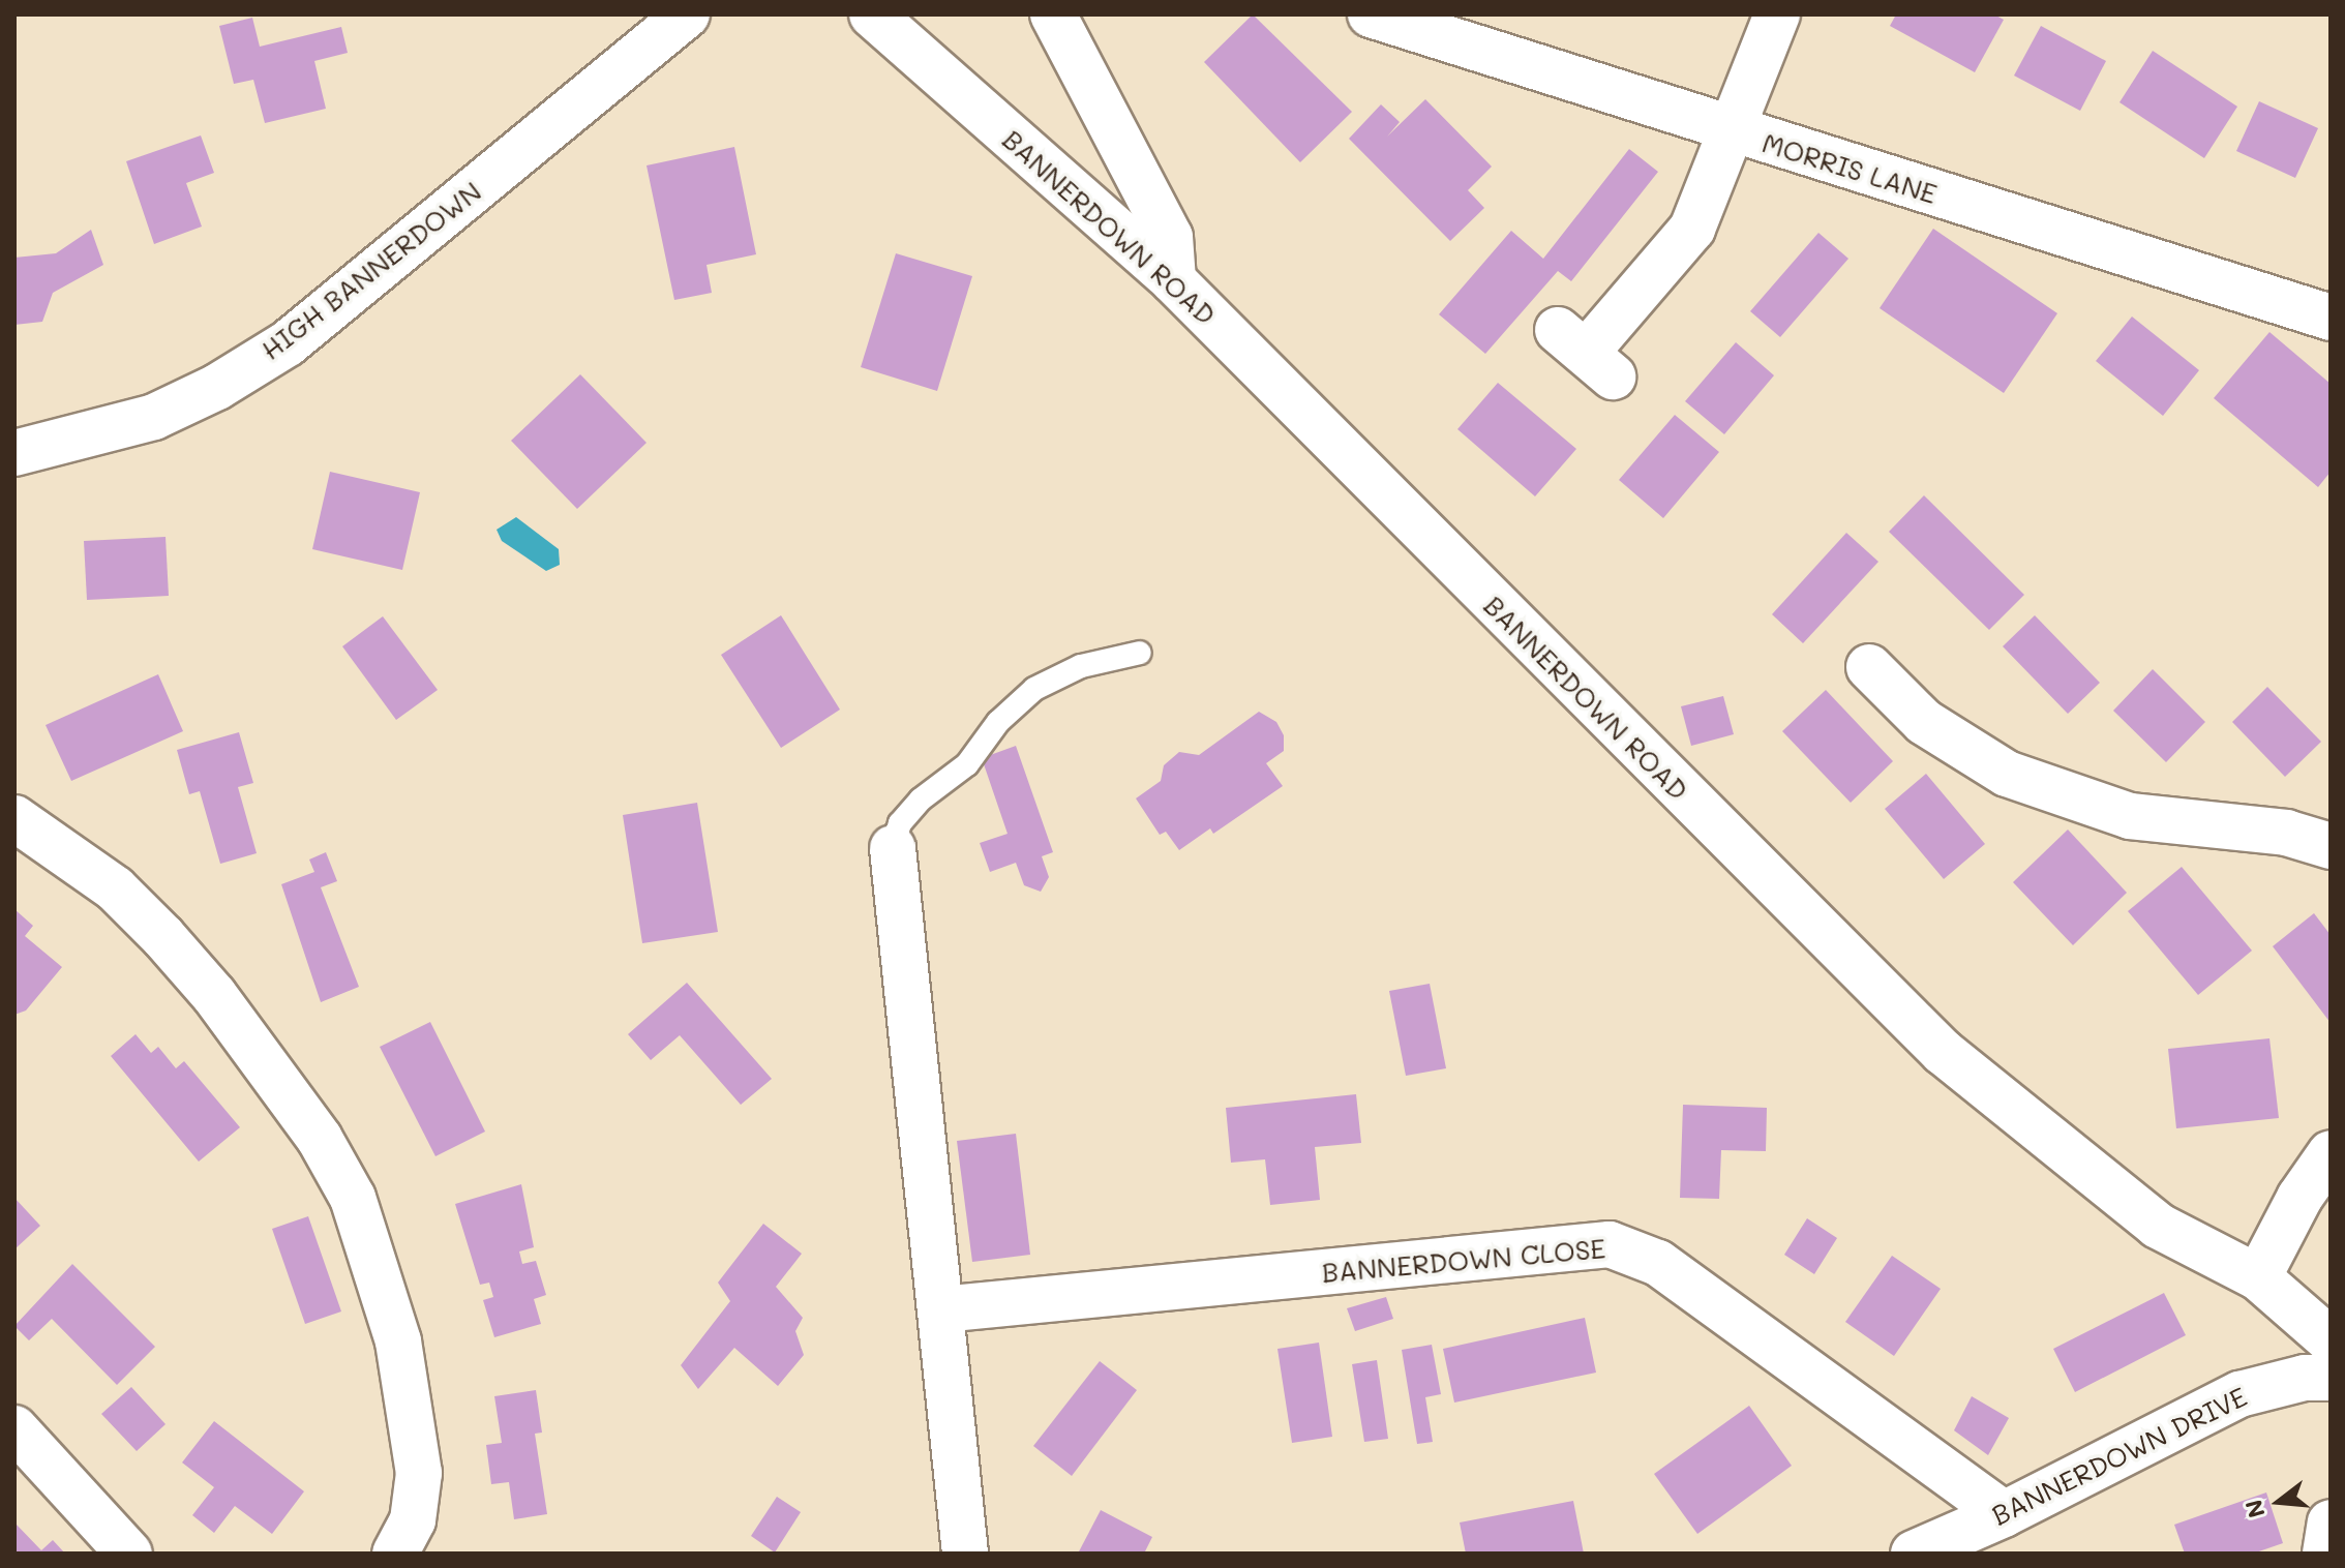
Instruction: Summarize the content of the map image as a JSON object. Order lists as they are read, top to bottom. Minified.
{"streets":{"street":["MORRIS LANE","BANNERDOWN ROAD","HIGH BANNERDOWN","BANNERDOWN CLOSE","BANNERDOWN DRIVE"]},"crossings":[["BANNERDOWN CLOSE","BANNERDOWN DRIVE"]],"north":"left"}
